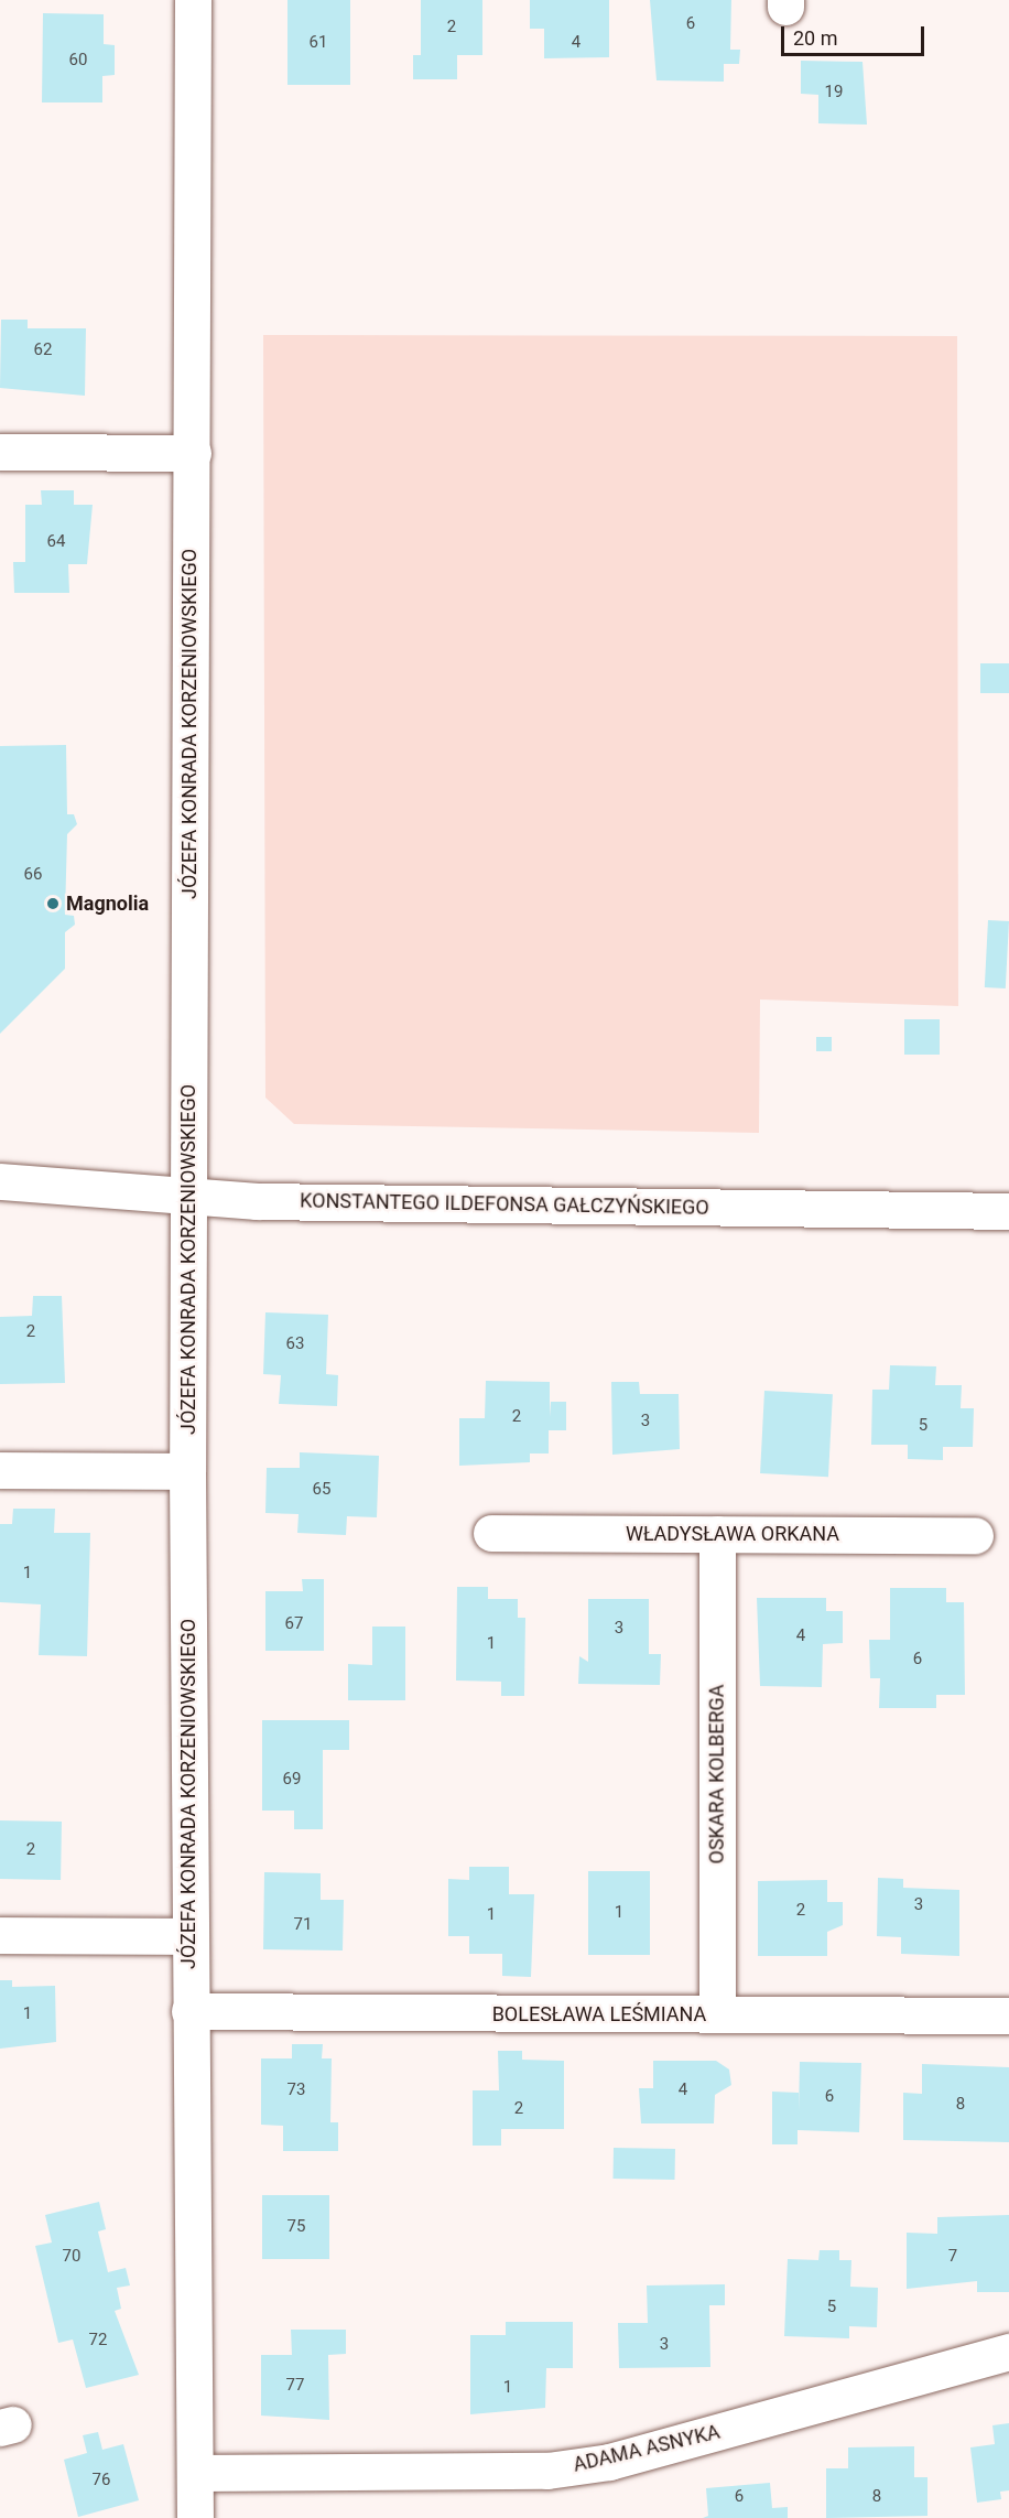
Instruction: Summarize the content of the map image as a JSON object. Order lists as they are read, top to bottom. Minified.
{"streets":{"street":["JÓZEFA KONRADA KORZENIOWSKIEGO","KONSTANTEGO ILDEFONSA GAŁCZYŃSKIEGO","WŁADYSŁAWA ORKANA","OSKARA KOLBERGA","BOLESŁAWA LEŚMIANA","ADAMA ASNYKA"]},"crossings":[["JÓZEFA KONRADA KORZENIOWSKIEGO","KONSTANTEGO ILDEFONSA GAŁCZYŃSKIEGO"],["JÓZEFA KONRADA KORZENIOWSKIEGO","BOLESŁAWA LEŚMIANA"],["JÓZEFA KONRADA KORZENIOWSKIEGO","ADAMA ASNYKA"],["WŁADYSŁAWA ORKANA","OSKARA KOLBERGA"],["OSKARA KOLBERGA","BOLESŁAWA LEŚMIANA"]],"places":["Magnolia"],"house_numbers":["6","2","61","4","60","19","62","64","66","2","63","2","3","5","65","1","67","3","4","1","6","69","2","3","2","1","1","71","1","73","4","6","8","2","75","70","7","5","72","3","77","1","76","6","8"],"scale_bar":"20 m"}
